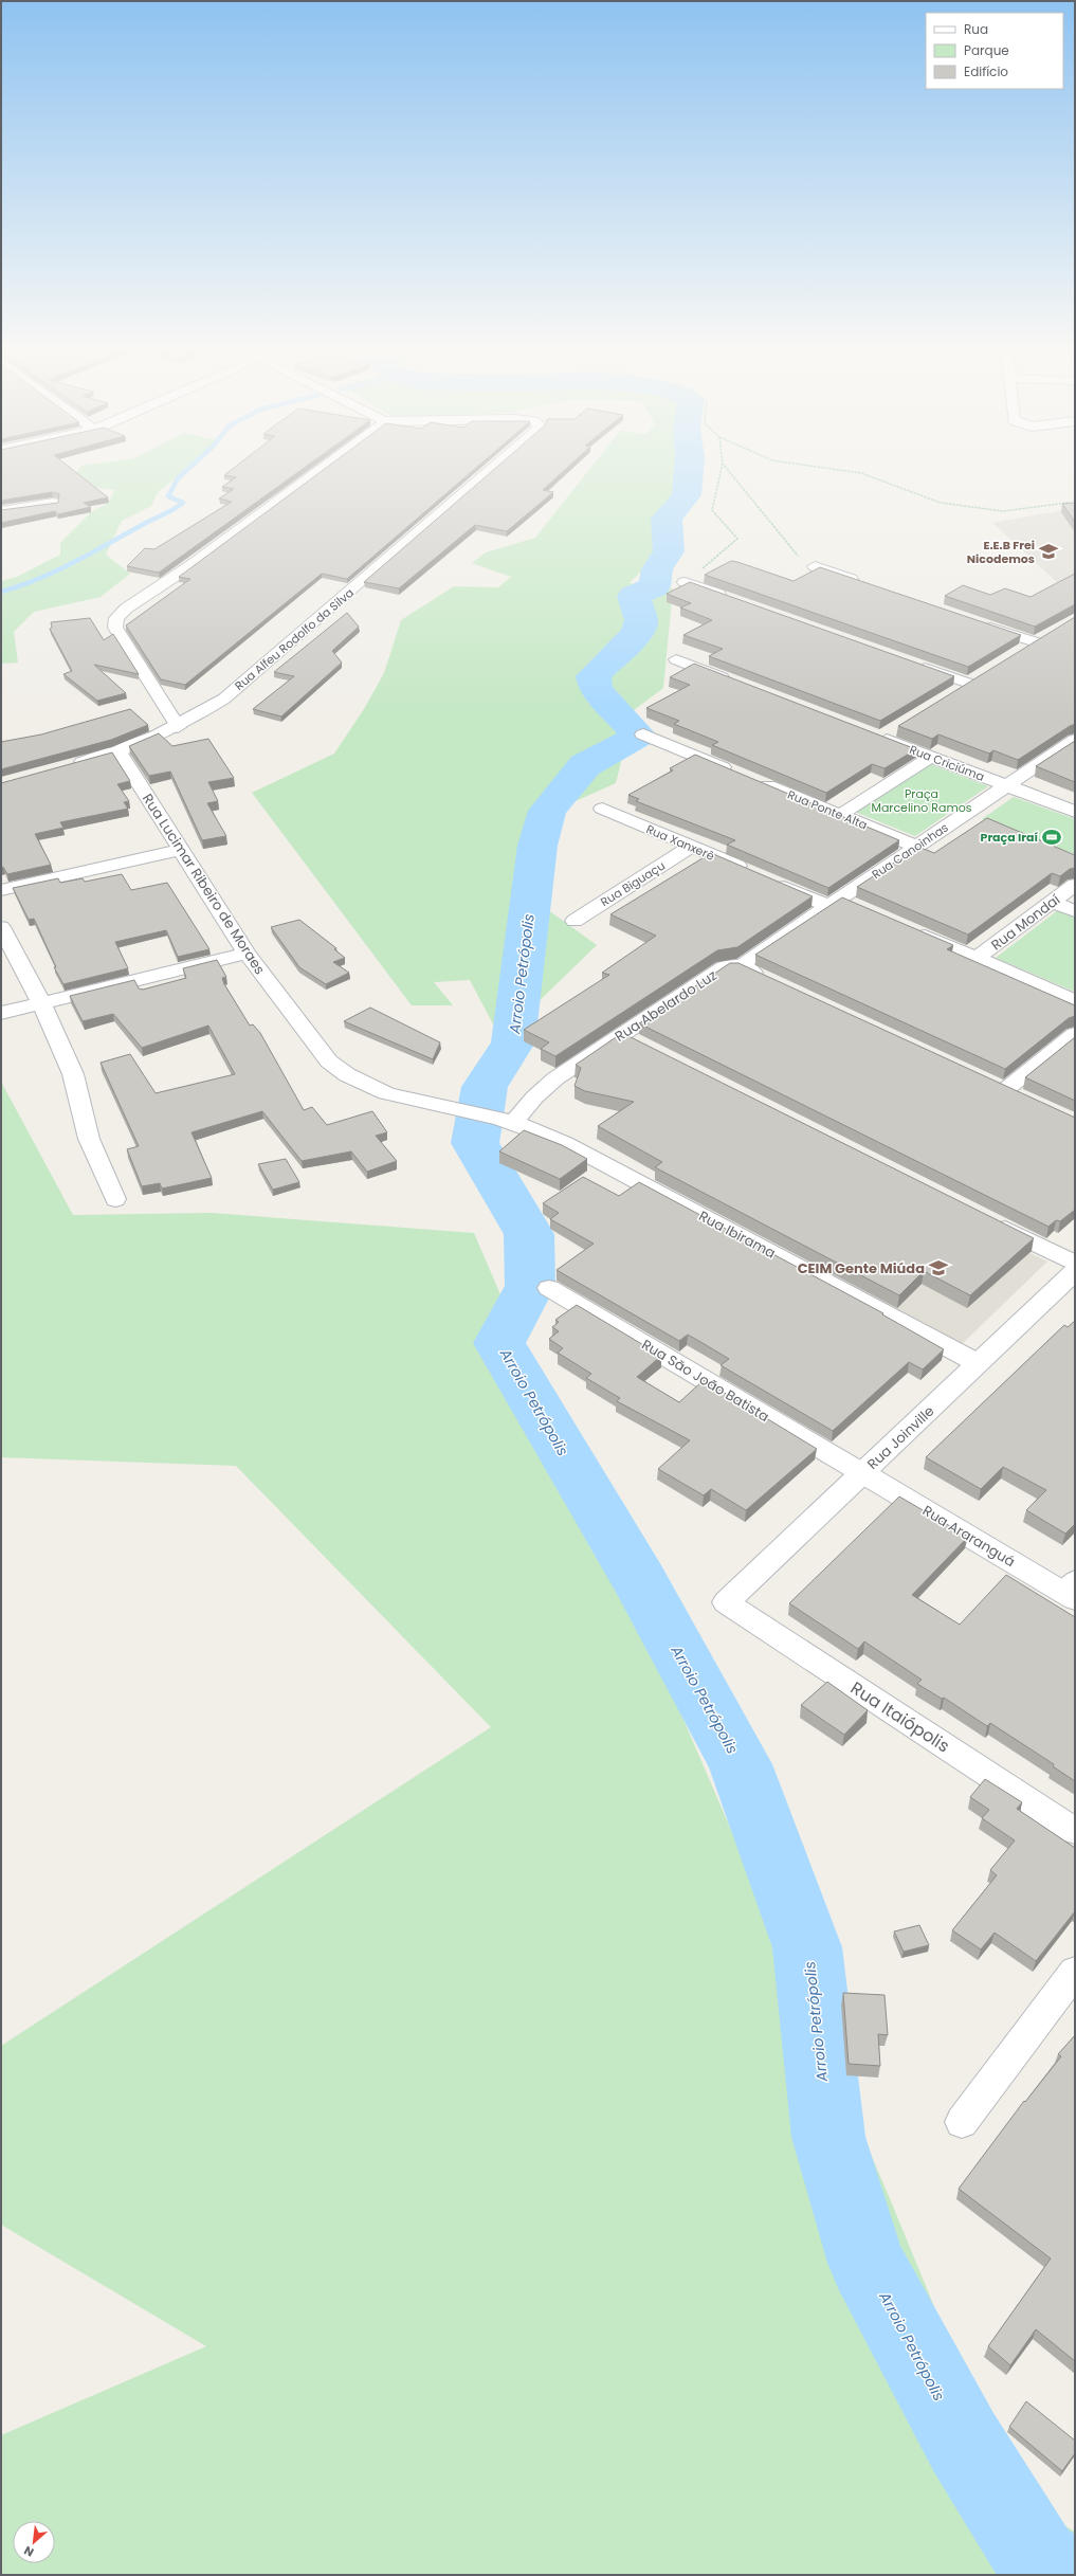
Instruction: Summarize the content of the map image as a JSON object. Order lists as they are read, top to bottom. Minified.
{"streets":{"street":["Rua Alfeu Rodolfo da Silva","Rua Criciúma","Rua Ponte Alta","Rua Xanxerê","Rua Canoinhas","Rua Lucimar Ribeiro de Moraes","Rua Biguaçu","Rua Mondaí","Rua Abelardo Luz","Rua Ibirama","Rua São João Batista","Rua Joinville","Rua Araranguá","Rua Itaiópolis"]},"crossings":[["Rua Alfeu Rodolfo da Silva","Rua Lucimar Ribeiro de Moraes"],["Rua Criciúma","Rua Canoinhas"],["Rua Ponte Alta","Rua Canoinhas"],["Rua Xanxerê","Rua Canoinhas"],["Rua Xanxerê","Rua Biguaçu"],["Rua Xanxerê","Rua Abelardo Luz"],["Rua Canoinhas","Rua Abelardo Luz"],["Rua Lucimar Ribeiro de Moraes","Rua Abelardo Luz"],["Rua Lucimar Ribeiro de Moraes","Rua Ibirama"],["Rua Abelardo Luz","Rua Ibirama"],["Rua Ibirama","Rua Joinville"],["Rua São João Batista","Rua Joinville"],["Rua São João Batista","Rua Araranguá"],["Rua Joinville","Rua Araranguá"],["Rua Joinville","Rua Itaiópolis"]],"water":["Arroio Petrópolis"],"parks":["Praça Marcelino Ramos"],"places":{"school or university":["E.E.B Frei Nicodemos","CEIM Gente Miúda"],"sports":["Praça Iraí"]},"legend":["Rua","Parque","Edifício"],"north":"bottom left"}
